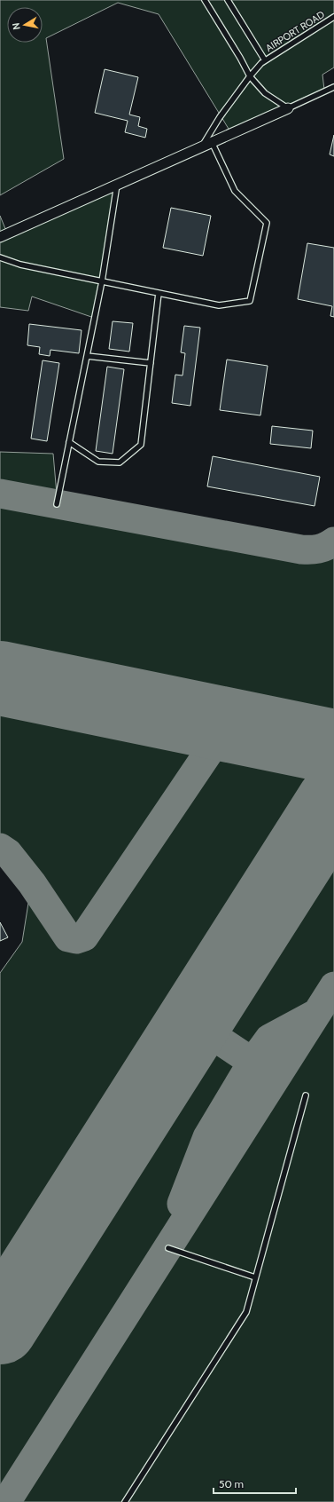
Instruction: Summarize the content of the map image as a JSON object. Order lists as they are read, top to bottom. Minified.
{"streets":{"lane":["AIRPORT ROAD"]},"scale_bar":"50 m","north":"left"}
